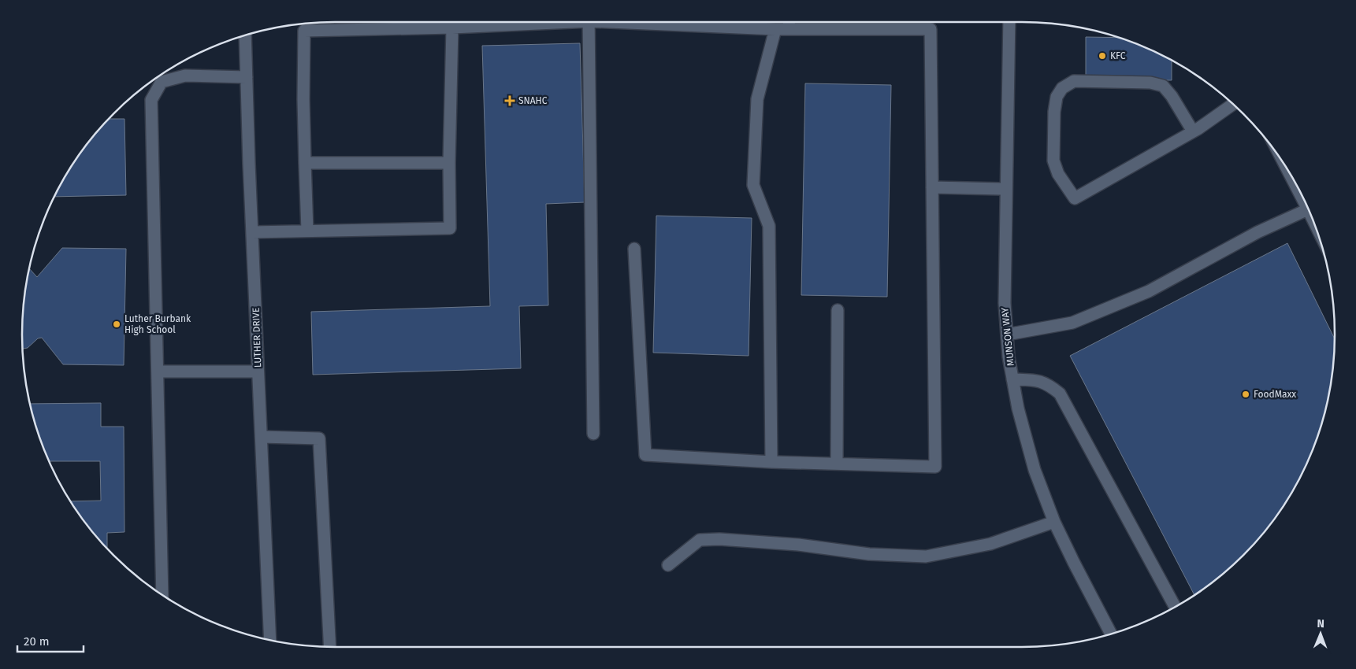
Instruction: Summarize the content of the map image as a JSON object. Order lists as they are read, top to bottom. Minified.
{"streets":{"street":["MUNSON WAY","LUTHER DRIVE"]},"places":{"other":["KFC","Luther Burbank High School","FoodMaxx"],"health":["SNAHC"]},"scale_bar":"20 m","north":"top"}
